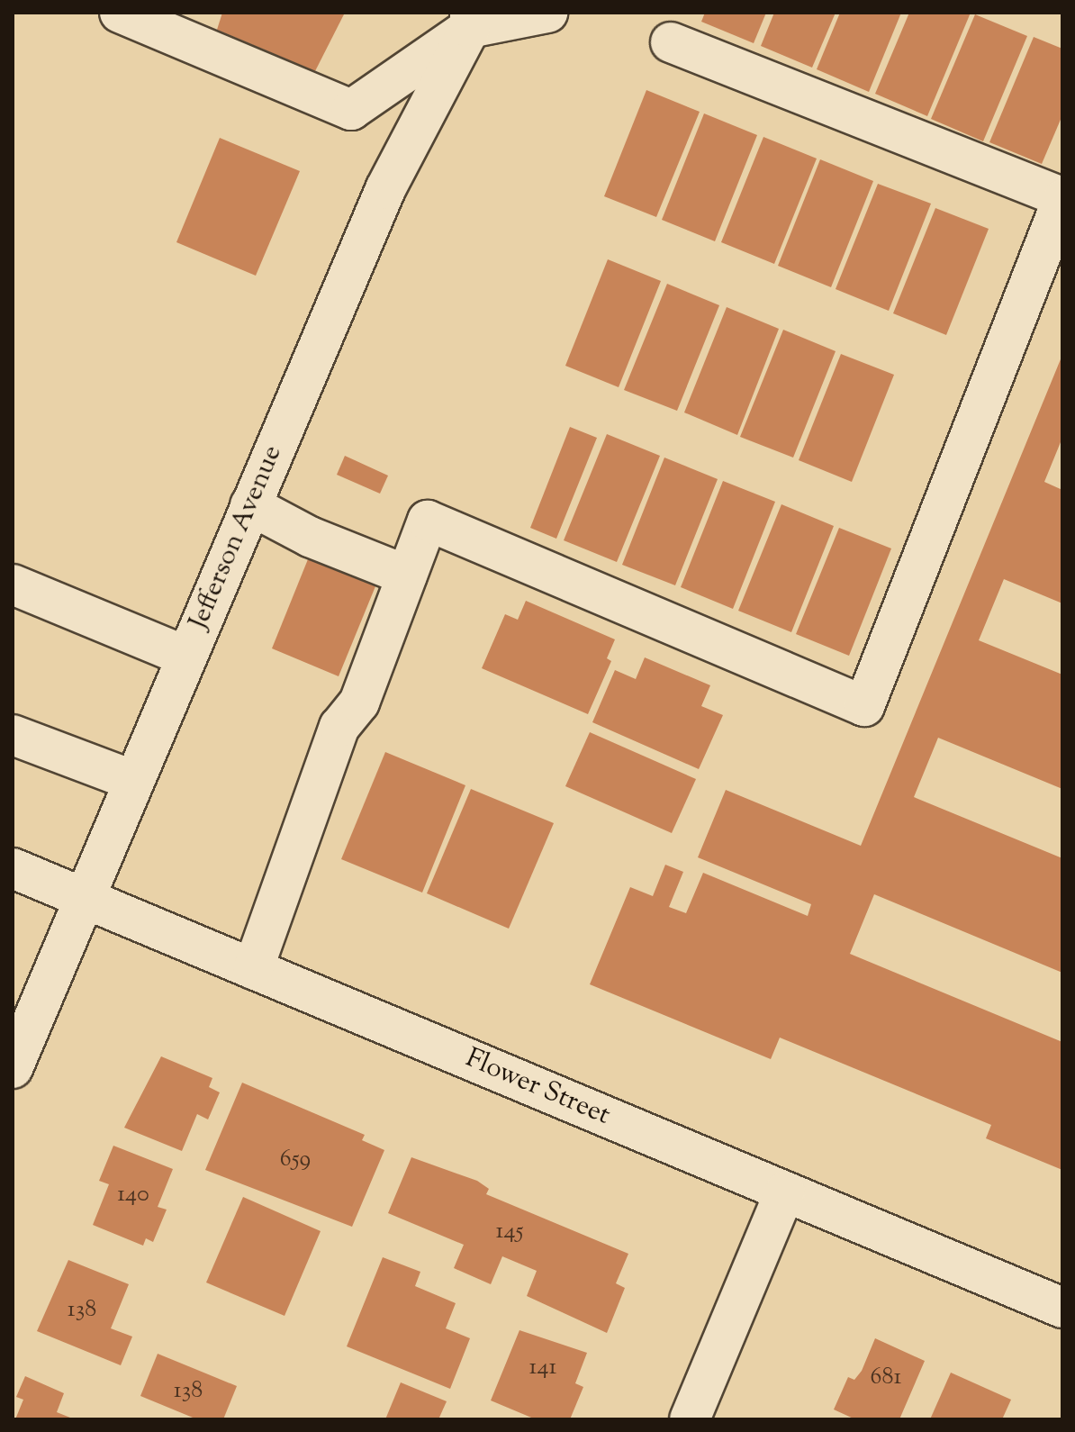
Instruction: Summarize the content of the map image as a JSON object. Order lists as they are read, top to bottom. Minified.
{"streets":{"street":["Jefferson Avenue","Flower Street"]},"crossings":[["Jefferson Avenue","Flower Street"]],"house_numbers":["659","140","145","138","141","681","138"]}
